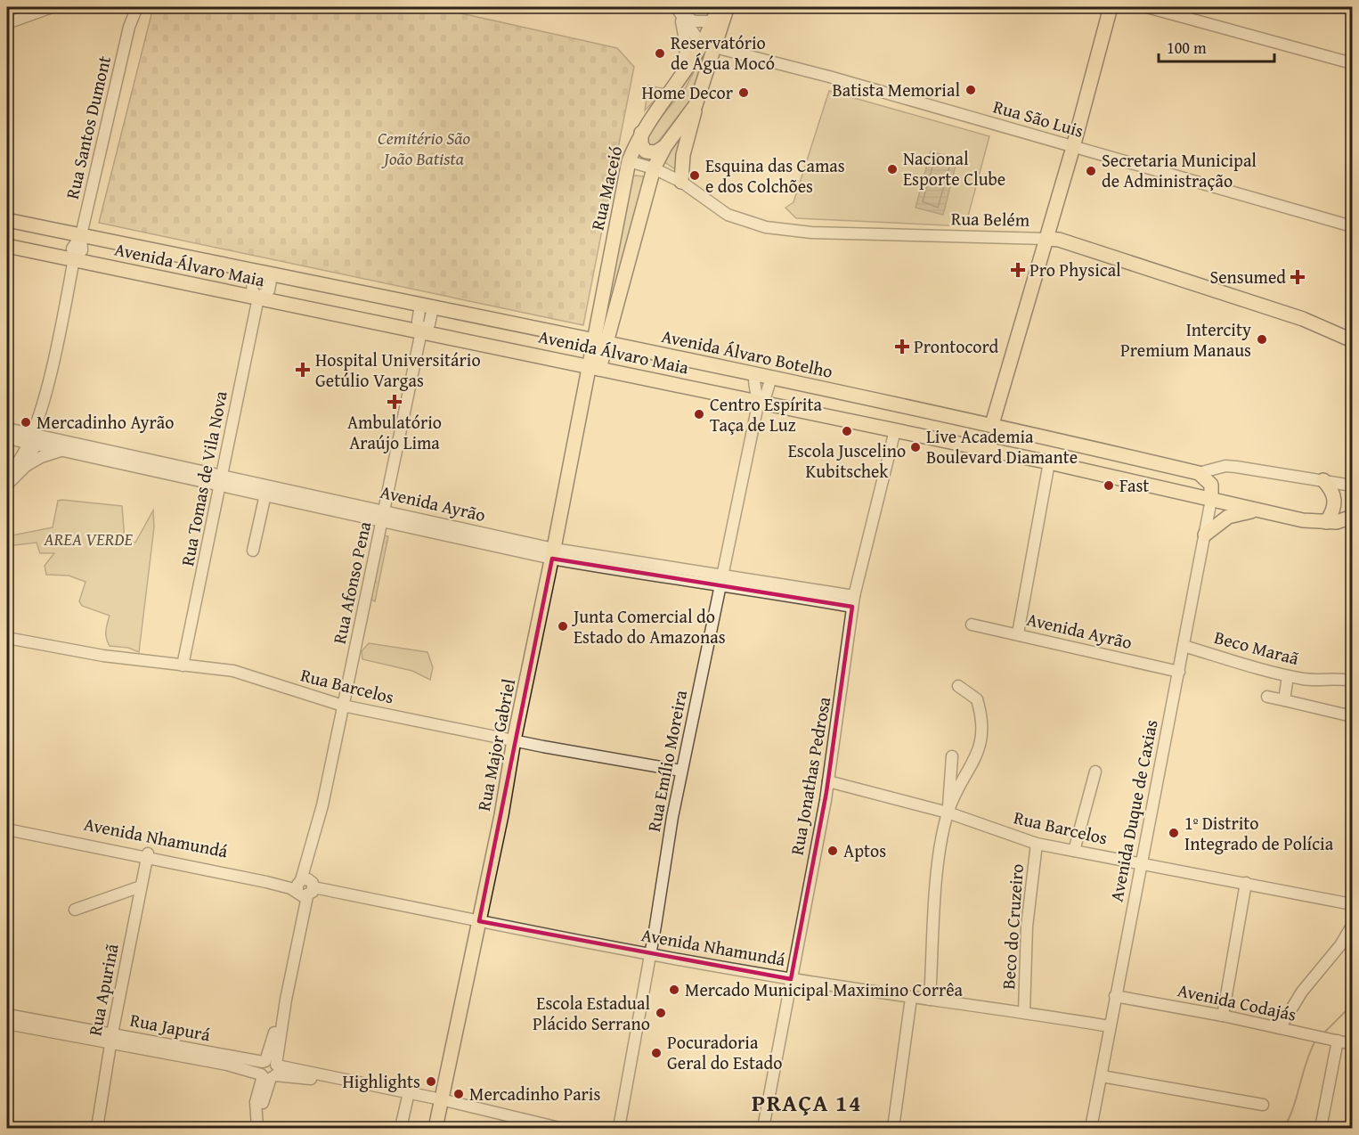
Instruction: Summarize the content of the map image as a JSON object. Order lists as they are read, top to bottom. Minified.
{"streets":{"main road":["Rua Maceió","Rua Belém","Avenida Álvaro Maia","Avenida Álvaro Botelho","Rua Major Gabriel"],"street":["Rua São Luis","Rua Santos Dumont","Rua Tomas de Vila Nova","Avenida Ayrão","Rua Afonso Pena","Beco Maraã","Rua Barcelos","Rua Emílio Moreira","Rua Jonathas Pedrosa","Avenida Duque de Caxias","Avenida Nhamundá","Beco do Cruzeiro","Rua Apurinã","Avenida Codajás","Rua Japurá"]},"crossings":[["Rua São Luis","Rua Maceió"],["Rua Santos Dumont","Avenida Álvaro Maia"],["Rua Santos Dumont","Avenida Ayrão"],["Rua Maceió","Rua Belém"],["Rua Maceió","Avenida Álvaro Maia"],["Rua Maceió","Avenida Álvaro Botelho"],["Rua Maceió","Rua Major Gabriel"],["Avenida Álvaro Maia","Avenida Álvaro Botelho"],["Avenida Álvaro Maia","Rua Tomas de Vila Nova"],["Avenida Álvaro Maia","Rua Afonso Pena"],["Avenida Álvaro Maia","Rua Major Gabriel"],["Avenida Álvaro Maia","Rua Emílio Moreira"],["Avenida Álvaro Maia","Rua Jonathas Pedrosa"],["Avenida Álvaro Maia","Avenida Duque de Caxias"],["Avenida Álvaro Botelho","Rua Tomas de Vila Nova"],["Avenida Álvaro Botelho","Rua Afonso Pena"],["Avenida Álvaro Botelho","Rua Emílio Moreira"],["Rua Tomas de Vila Nova","Avenida Ayrão"],["Rua Tomas de Vila Nova","Rua Barcelos"],["Avenida Ayrão","Rua Afonso Pena"],["Avenida Ayrão","Rua Major Gabriel"],["Avenida Ayrão","Rua Emílio Moreira"],["Avenida Ayrão","Rua Jonathas Pedrosa"],["Avenida Ayrão","Avenida Duque de Caxias"],["Rua Afonso Pena","Rua Barcelos"],["Rua Afonso Pena","Avenida Nhamundá"],["Rua Afonso Pena","Rua Japurá"],["Beco Maraã","Avenida Duque de Caxias"],["Rua Barcelos","Rua Major Gabriel"],["Rua Barcelos","Rua Emílio Moreira"],["Rua Barcelos","Rua Jonathas Pedrosa"],["Rua Barcelos","Avenida Duque de Caxias"],["Rua Barcelos","Beco do Cruzeiro"],["Rua Major Gabriel","Avenida Nhamundá"],["Rua Major Gabriel","Rua Japurá"],["Rua Emílio Moreira","Avenida Nhamundá"],["Rua Jonathas Pedrosa","Avenida Nhamundá"],["Avenida Duque de Caxias","Avenida Nhamundá"],["Avenida Duque de Caxias","Avenida Codajás"],["Avenida Nhamundá","Beco do Cruzeiro"],["Avenida Nhamundá","Rua Apurinã"],["Rua Apurinã","Rua Japurá"]],"districts":["PRAÇA 14"],"parks":["Cemitério São João Batista","AREA VERDE"],"places":{"other":["Reservatório de Água Mocó","Batista Memorial","Home Decor","Nacional Esporte Clube","Secretaria Municipal de Administração","Esquina das Camas e dos Colchões","Intercity Premium Manaus","Centro Espírita Taça de Luz","Mercadinho Ayrão","Escola Juscelino Kubitschek","Live Academia Boulevard Diamante","Fast","Junta Comercial do Estado do Amazonas","1º Distrito Integrado de Polícia","Aptos","Mercado Municipal Maximino Corrêa","Escola Estadual Plácido Serrano","Pocuradoria Geral do Estado","Highlights","Mercadinho Paris"],"health":["Pro Physical","Sensumed","Prontocord","Hospital Universitário Getúlio Vargas","Ambulatório Araújo Lima"]},"scale_bar":"100 m"}
